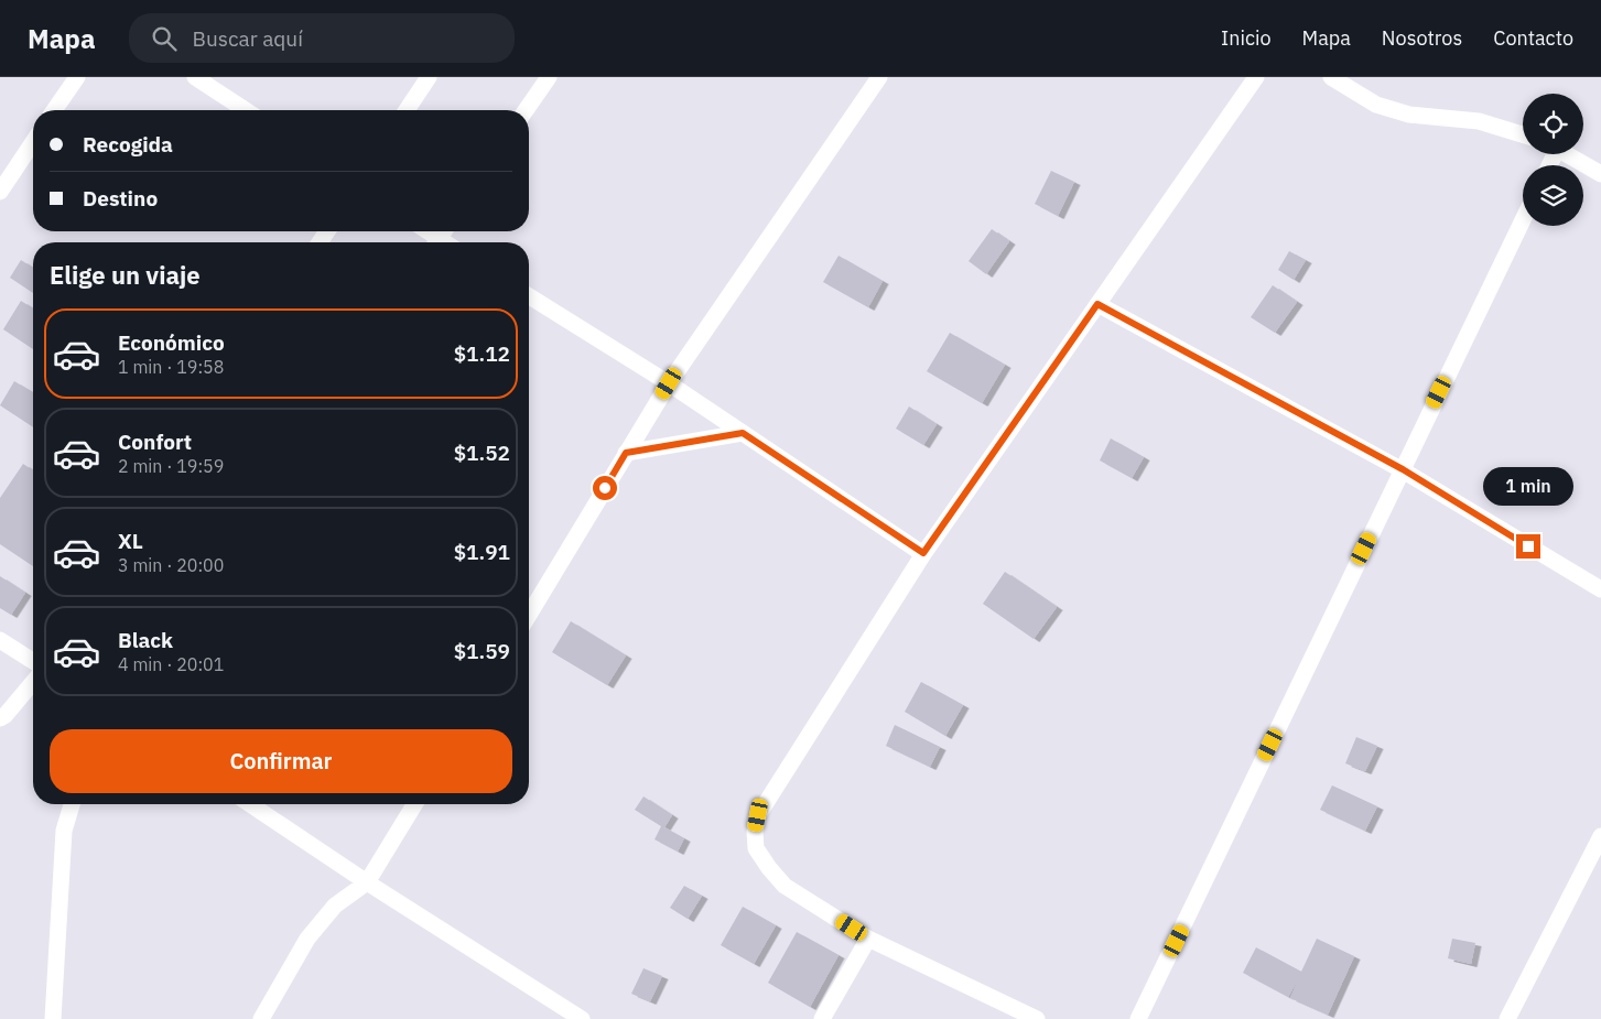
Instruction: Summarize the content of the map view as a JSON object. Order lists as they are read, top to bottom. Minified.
{"page":{"header":"Mapa","search":"Buscar aquí","nav":["Inicio","Mapa","Nosotros","Contacto"],"banner":["Recogida","Destino"],"heading":"Elige un viaje","list":[{"name":"Económico","note":"1 min · 19:58","value":"$1.12"},{"name":"Confort","note":"2 min · 19:59","value":"$1.52"},{"name":"XL","note":"3 min · 20:00","value":"$1.91"},{"name":"Black","note":"4 min · 20:01","value":"$1.59"}],"bubble":"1 min","buttons":"Confirmar"}}
